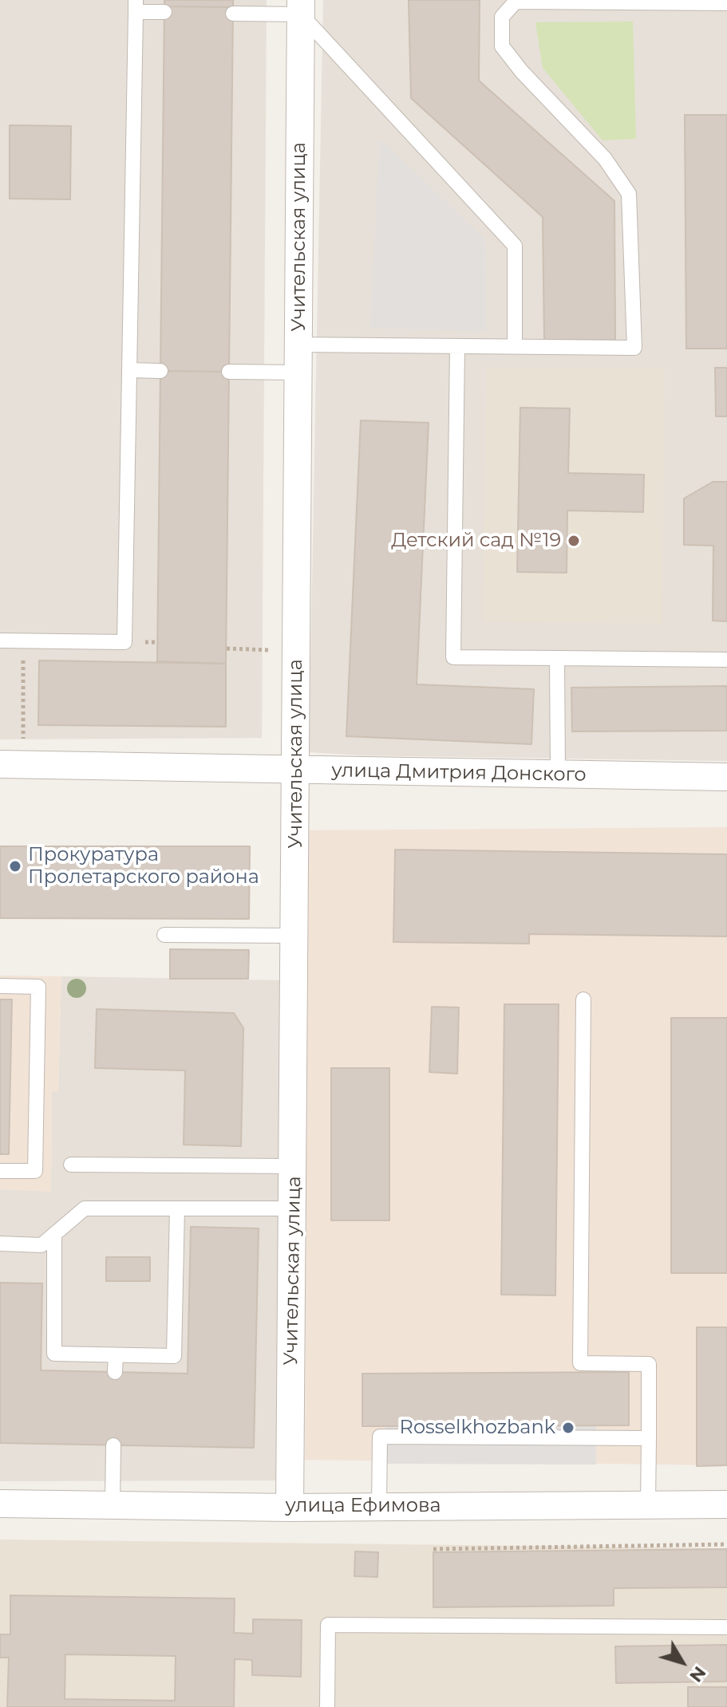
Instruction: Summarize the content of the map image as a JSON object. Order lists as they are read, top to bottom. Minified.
{"streets":{"street":["Учительская улица","улица Дмитрия Донского","улица Ефимова"]},"crossings":[["Учительская улица","улица Дмитрия Донского"],["Учительская улица","улица Ефимова"]],"places":["Детский сад №19","Прокуратура Пролетарского района","Rosselkhozbank"],"north":"bottom right"}
